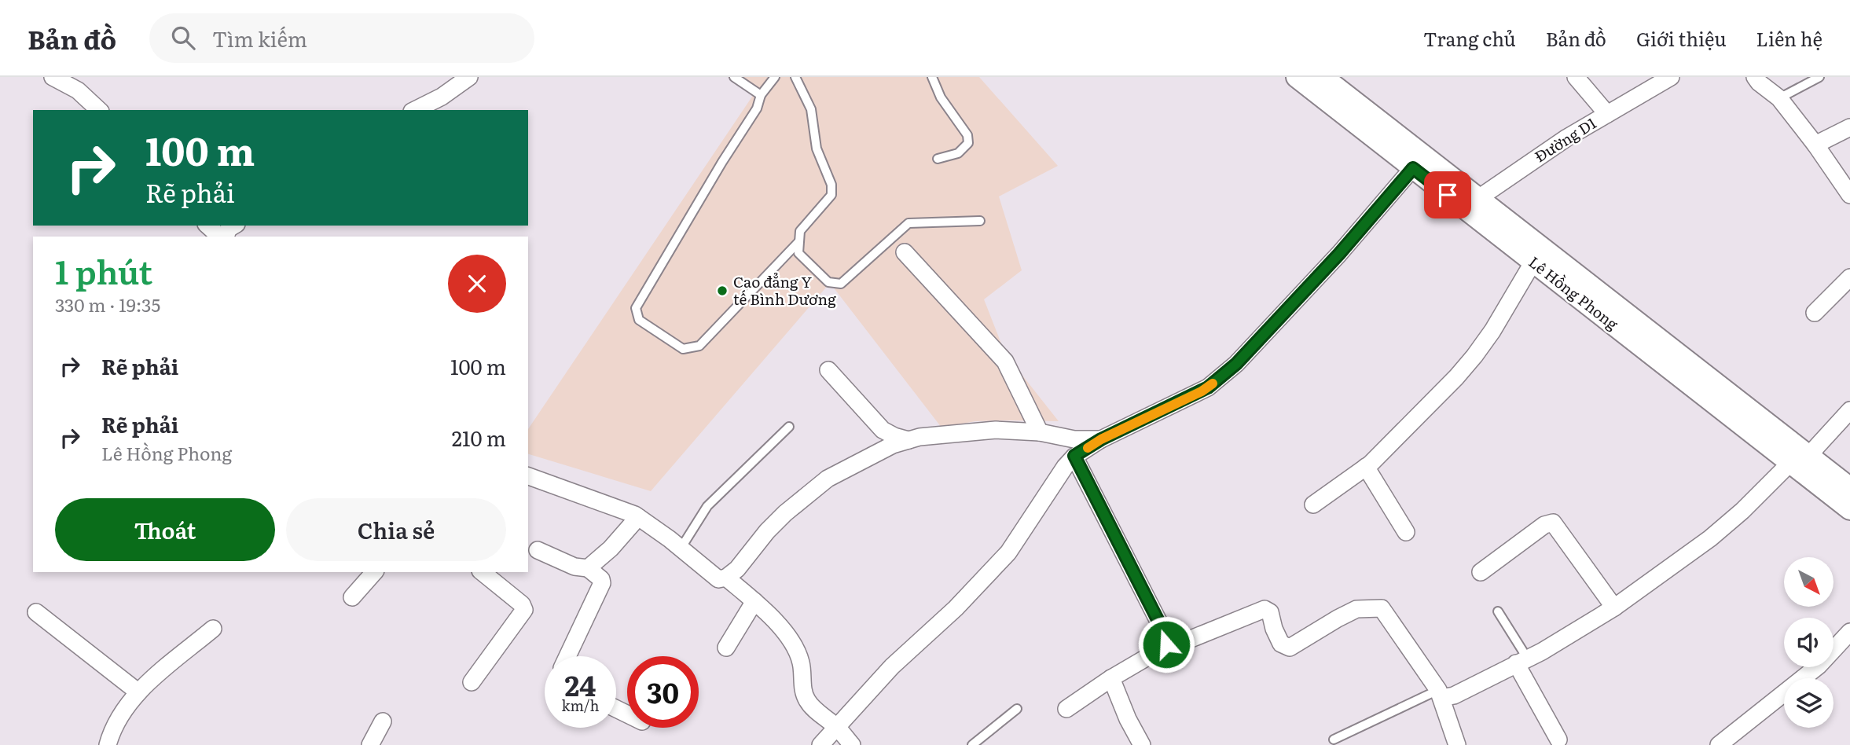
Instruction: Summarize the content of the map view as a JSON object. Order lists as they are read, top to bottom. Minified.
{"streets":{"street":["Đường D1","Lê Hồng Phong"]},"crossings":[["Đường D1","Lê Hồng Phong"]],"places":["Cao đẳng Y tế Bình Dương"],"north":"bottom right","page":{"header":"Bản đồ","search":"Tìm kiếm","nav":["Trang chủ","Bản đồ","Giới thiệu","Liên hệ"],"turn":["100 m","Rẽ phải"],"heading":["1 phút","330 m · 19:35"],"list":[{"name":"Rẽ phải","value":"100 m"},{"name":"Rẽ phải","note":"Lê Hồng Phong","value":"210 m"}],"buttons":["Thoát","Chia sẻ"],"speed":"24 km/h","limit":"30"}}
